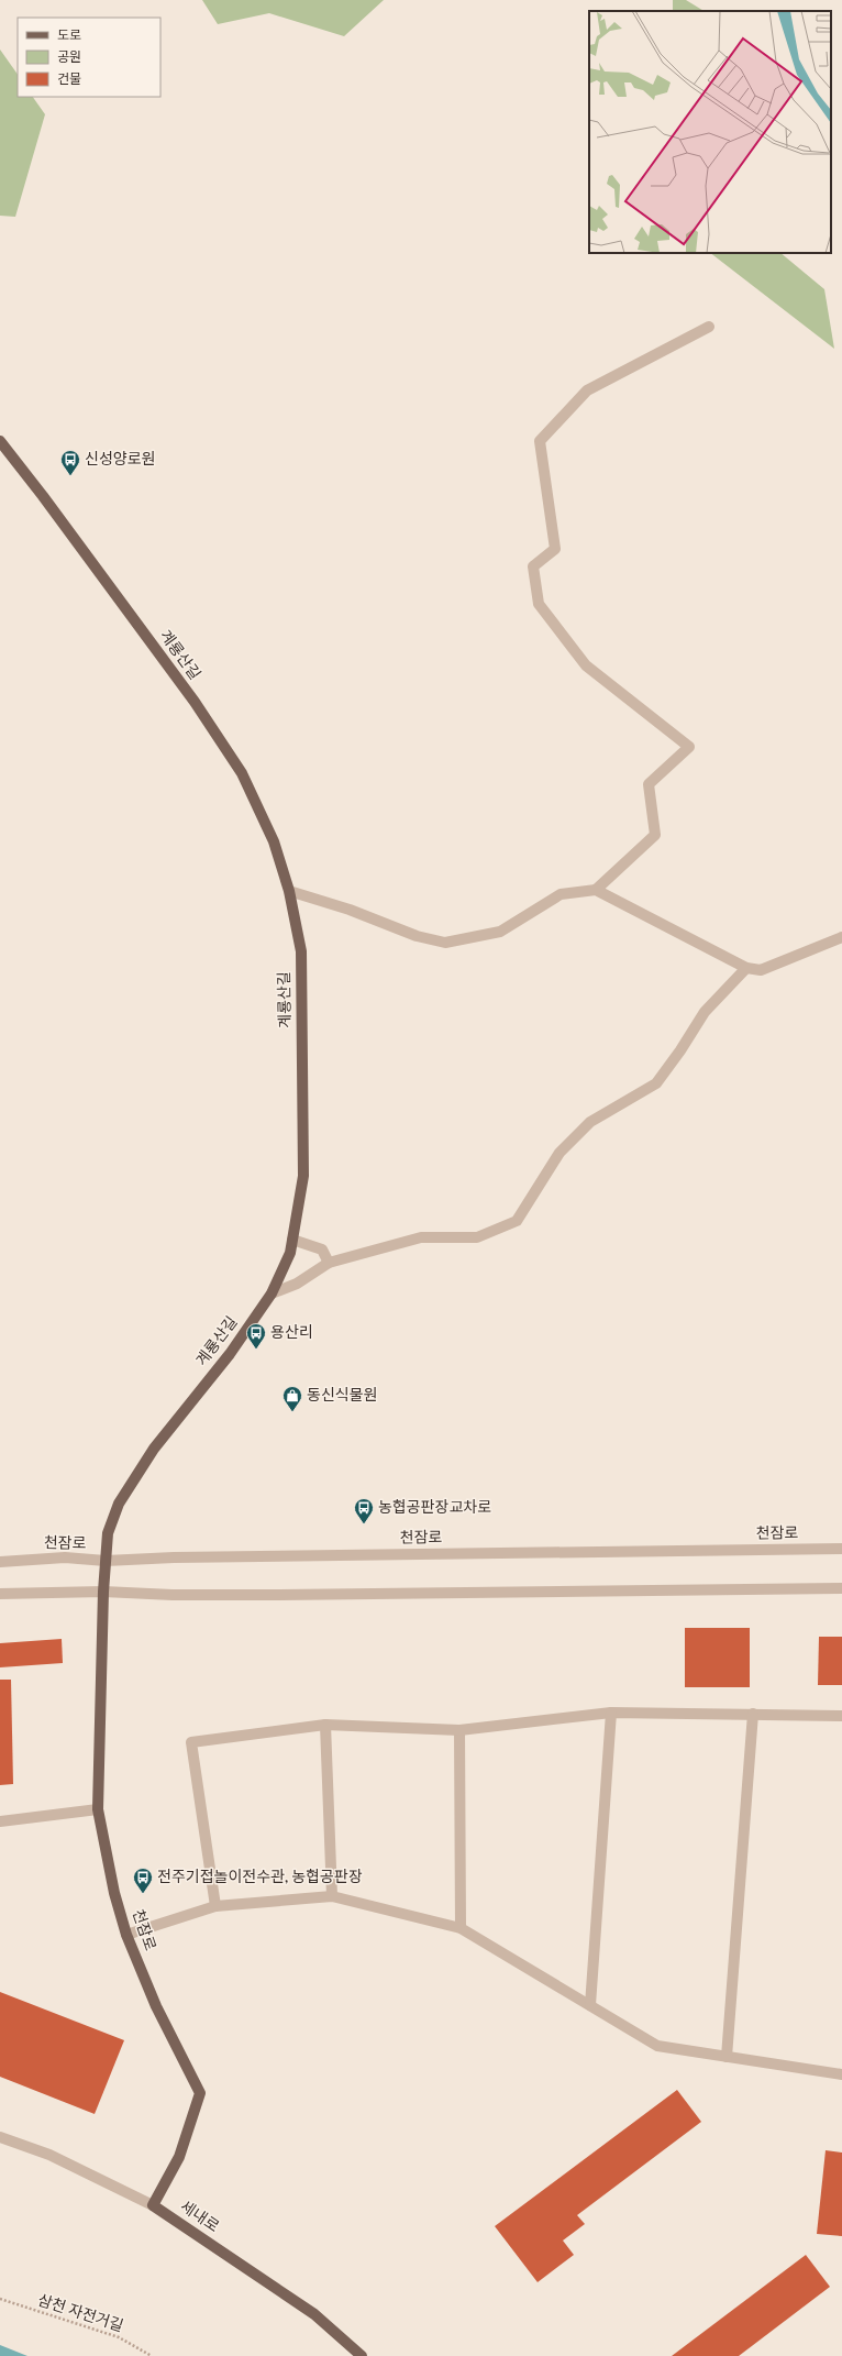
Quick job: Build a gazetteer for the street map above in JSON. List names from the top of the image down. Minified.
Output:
{"streets":{"main road":["계룡산길","천잠로","세내로"],"path":["삼천 자전거길"]},"crossings":[["계룡산길","천잠로"],["천잠로","세내로"]],"places":{"bus stop":["신성양로원","용산리","농협공판장교차로","전주기접놀이전수관, 농협공판장"],"shop":["동신식물원"]},"legend":["도로","공원","건물"]}
